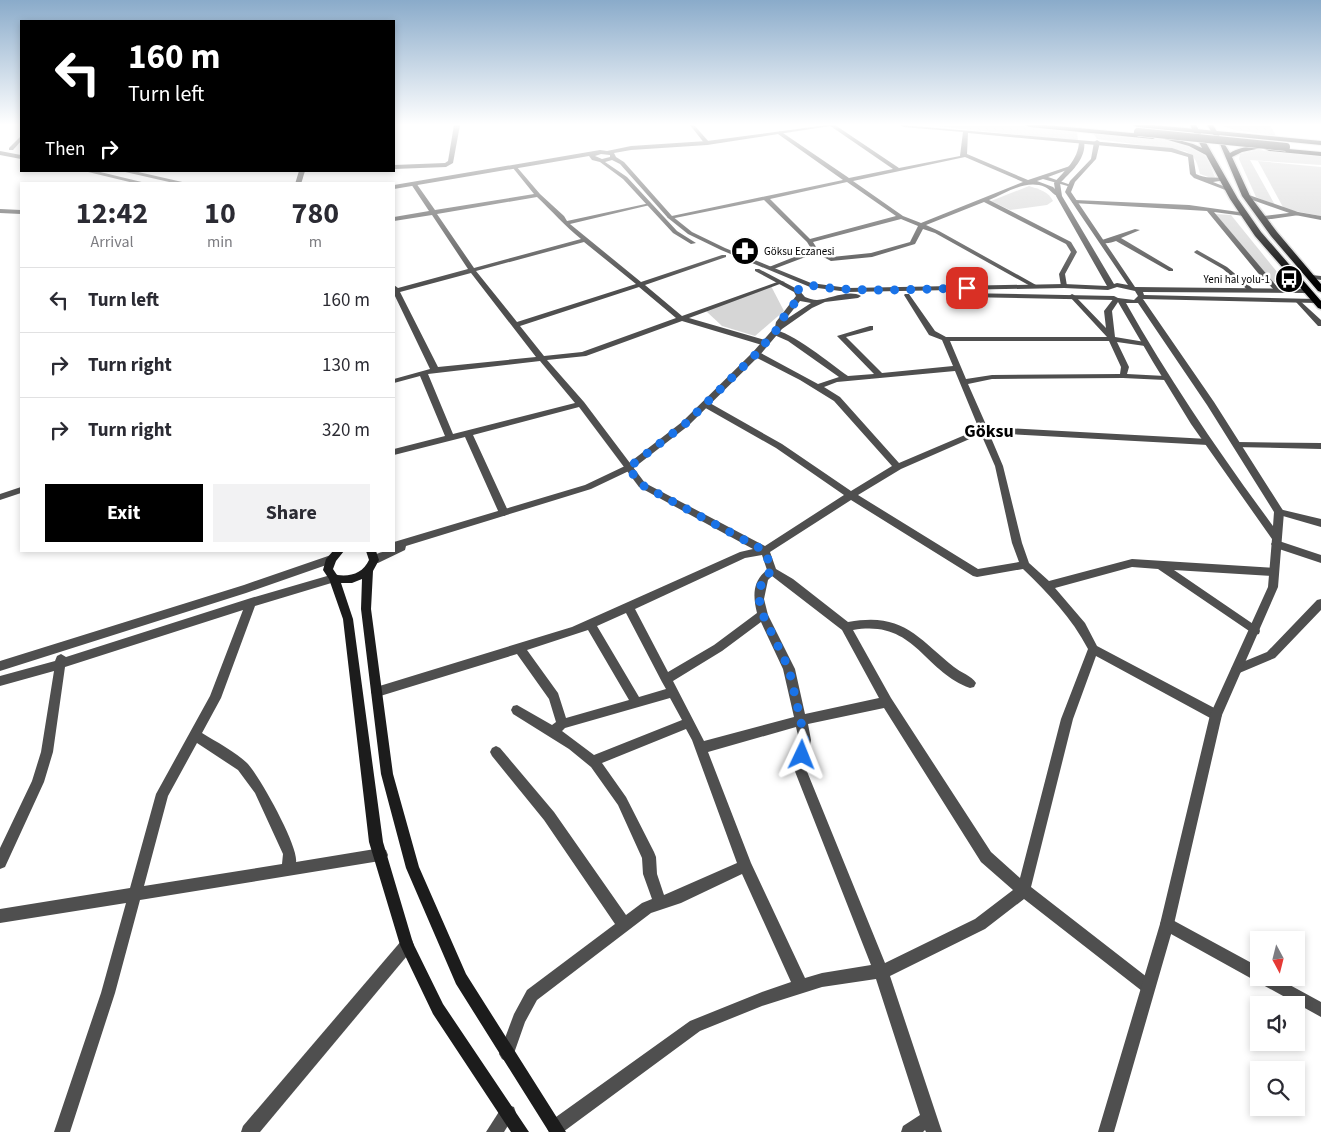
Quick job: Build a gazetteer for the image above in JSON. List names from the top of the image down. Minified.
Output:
{"districts":["Göksu"],"places":{"pharmacy":["Göksu Eczanesi"],"bus stop":["Yeni hal yolu-1"]},"north":"bottom","page":{"turn":["160 m","Turn left"],"then":"Then","eta":["12:42","Arrival","10","min","780","m"],"list":[{"name":"Turn left","value":"160 m"},{"name":"Turn right","value":"130 m"},{"name":"Turn right","value":"320 m"}],"buttons":["Exit","Share"]}}
